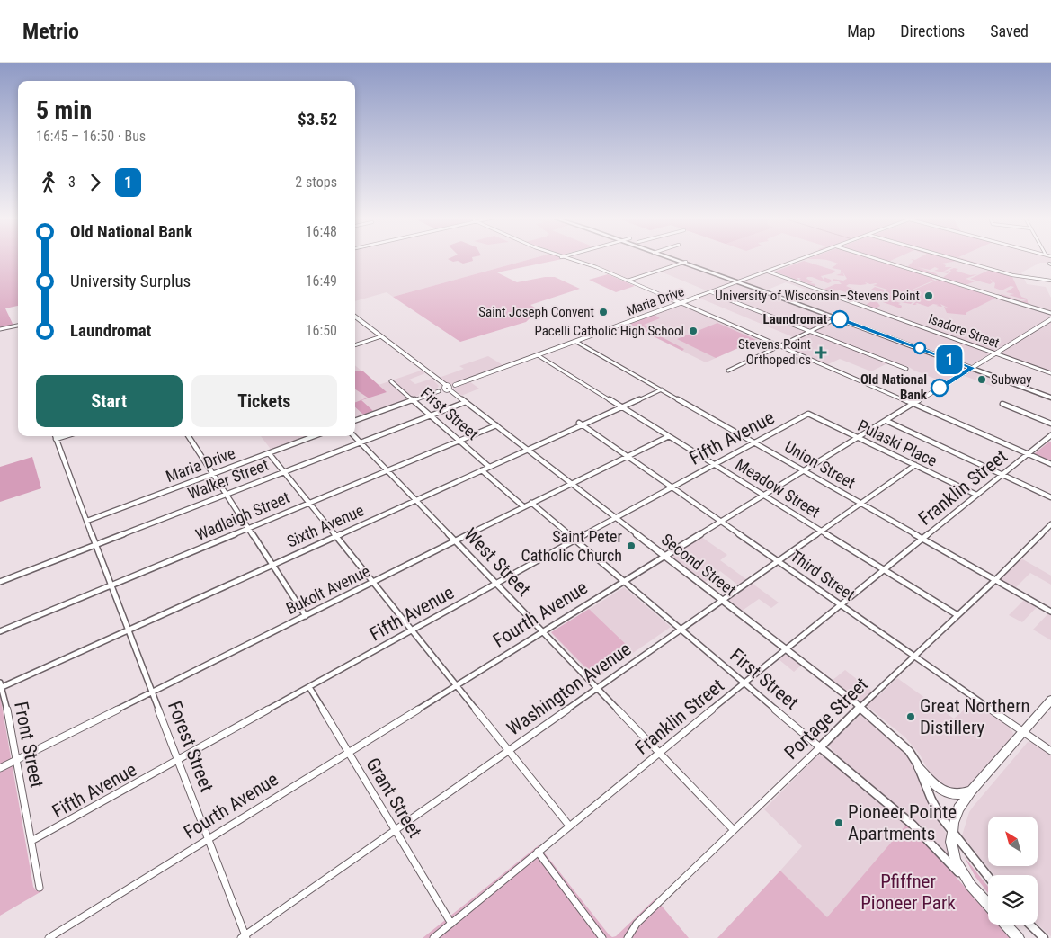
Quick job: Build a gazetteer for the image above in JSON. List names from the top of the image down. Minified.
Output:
{"streets":{"street":["Maria Drive","Isadore Street","First Street","Fifth Avenue","Pulaski Place","Union Street","Walker Street","Franklin Street","Meadow Street","Wadleigh Street","Sixth Avenue","West Street","Second Street","Third Street","Bukolt Avenue","Fourth Avenue","Washington Avenue","Portage Street","Front Street","Forest Street","Grant Street"]},"crossings":[["Maria Drive","Isadore Street"],["Maria Drive","Union Street"],["Maria Drive","Meadow Street"],["Maria Drive","Second Street"],["Isadore Street","Fourth Avenue"],["First Street","Fifth Avenue"],["First Street","Walker Street"],["First Street","Franklin Street"],["First Street","Wadleigh Street"],["First Street","Sixth Avenue"],["First Street","Bukolt Avenue"],["First Street","Fourth Avenue"],["First Street","Washington Avenue"],["First Street","Portage Street"],["Fifth Avenue","Pulaski Place"],["Fifth Avenue","Union Street"],["Fifth Avenue","Meadow Street"],["Fifth Avenue","West Street"],["Fifth Avenue","Second Street"],["Fifth Avenue","Third Street"],["Fifth Avenue","Front Street"],["Fifth Avenue","Forest Street"],["Fifth Avenue","Grant Street"],["Pulaski Place","Franklin Street"],["Pulaski Place","Fourth Avenue"],["Pulaski Place","Washington Avenue"],["Union Street","Franklin Street"],["Union Street","Sixth Avenue"],["Union Street","Fourth Avenue"],["Union Street","Washington Avenue"],["Union Street","Portage Street"],["Walker Street","West Street"],["Walker Street","Second Street"],["Franklin Street","Meadow Street"],["Franklin Street","West Street"],["Franklin Street","Second Street"],["Franklin Street","Third Street"],["Franklin Street","Grant Street"],["Meadow Street","Sixth Avenue"],["Meadow Street","Bukolt Avenue"],["Meadow Street","Fourth Avenue"],["Meadow Street","Washington Avenue"],["Meadow Street","Portage Street"],["Wadleigh Street","West Street"],["Wadleigh Street","Second Street"],["Sixth Avenue","West Street"],["Sixth Avenue","Second Street"],["Sixth Avenue","Third Street"],["Sixth Avenue","Front Street"],["Sixth Avenue","Forest Street"],["West Street","Bukolt Avenue"],["West Street","Fourth Avenue"],["West Street","Washington Avenue"],["West Street","Portage Street"],["Second Street","Bukolt Avenue"],["Second Street","Fourth Avenue"],["Second Street","Washington Avenue"],["Second Street","Portage Street"],["Third Street","Bukolt Avenue"],["Third Street","Fourth Avenue"],["Third Street","Washington Avenue"],["Third Street","Portage Street"],["Bukolt Avenue","Front Street"],["Bukolt Avenue","Forest Street"],["Fourth Avenue","Forest Street"],["Fourth Avenue","Grant Street"],["Washington Avenue","Forest Street"],["Washington Avenue","Grant Street"]],"parks":["Pfiffner Pioneer Park"],"places":{"other":["University of Wisconsin–Stevens Point","Saint Joseph Convent","Laundromat","Pacelli Catholic High School","Subway","Old National Bank","Saint Peter Catholic Church","Great Northern Distillery","Pioneer Pointe Apartments"],"health":["Stevens Point Orthopedics"]},"lines":["bus line 1"],"north":"top left","page":{"header":"Metrio","nav":["Map","Directions","Saved"],"on_map":"1","heading":["5 min","16:45 – 16:50 · Bus","$3.52"],"legs":["3","1","2 stops"],"list":[{"name":"Old National Bank","value":"16:48"},{"name":"University Surplus","value":"16:49"},{"name":"Laundromat","value":"16:50"}],"buttons":["Start","Tickets"]}}
